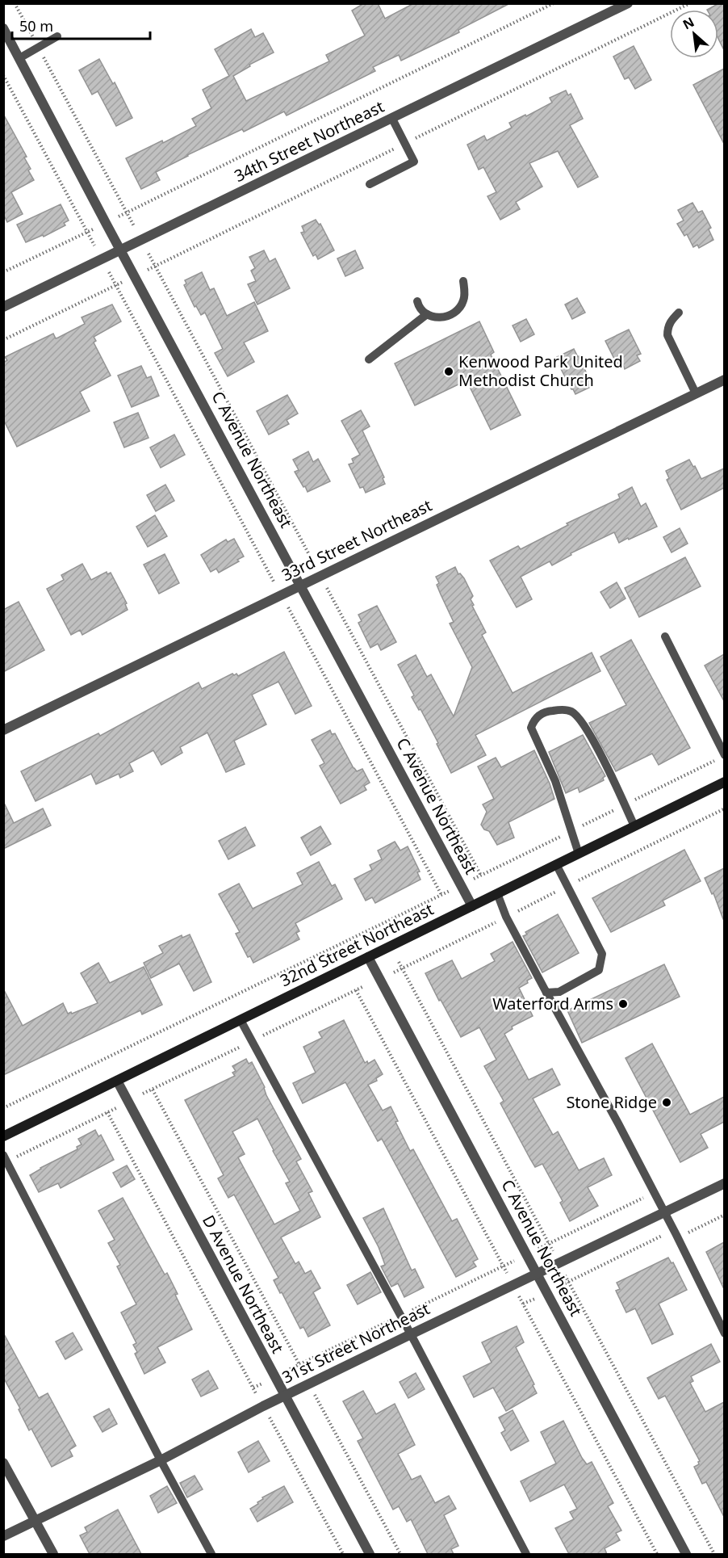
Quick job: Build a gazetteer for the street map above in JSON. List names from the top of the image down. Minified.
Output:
{"streets":{"main road":["32nd Street Northeast"],"street":["34th Street Northeast","C Avenue Northeast","33rd Street Northeast","D Avenue Northeast","31st Street Northeast"]},"crossings":[["34th Street Northeast","C Avenue Northeast"],["C Avenue Northeast","33rd Street Northeast"],["C Avenue Northeast","32nd Street Northeast"],["C Avenue Northeast","31st Street Northeast"],["32nd Street Northeast","D Avenue Northeast"],["D Avenue Northeast","31st Street Northeast"]],"places":["Kenwood Park United Methodist Church","Waterford Arms","Stone Ridge"],"scale_bar":"50 m","north":"top left"}
